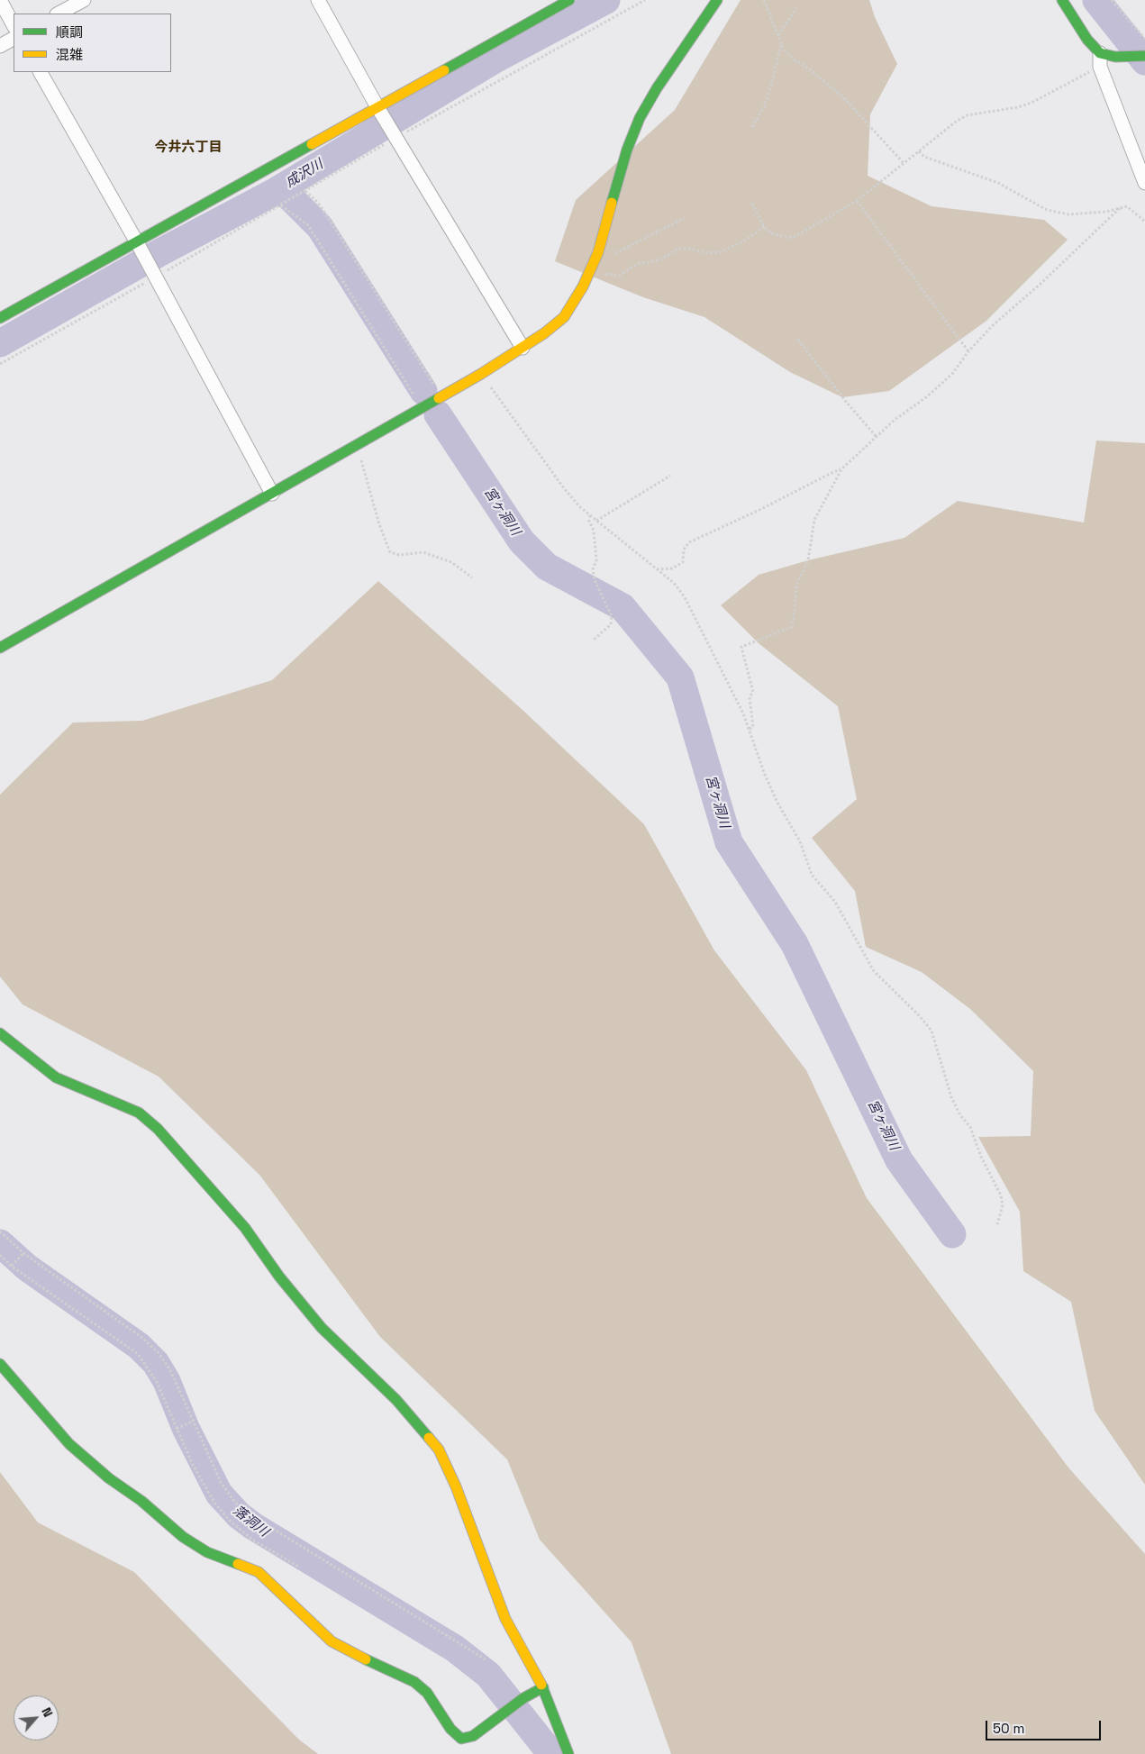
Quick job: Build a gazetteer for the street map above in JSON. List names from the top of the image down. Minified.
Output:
{"districts":["今井六丁目"],"water":["成沢川","宮ヶ洞川","落洞川"],"legend":["順調","混雑"],"scale_bar":"50 m","north":"top right"}
